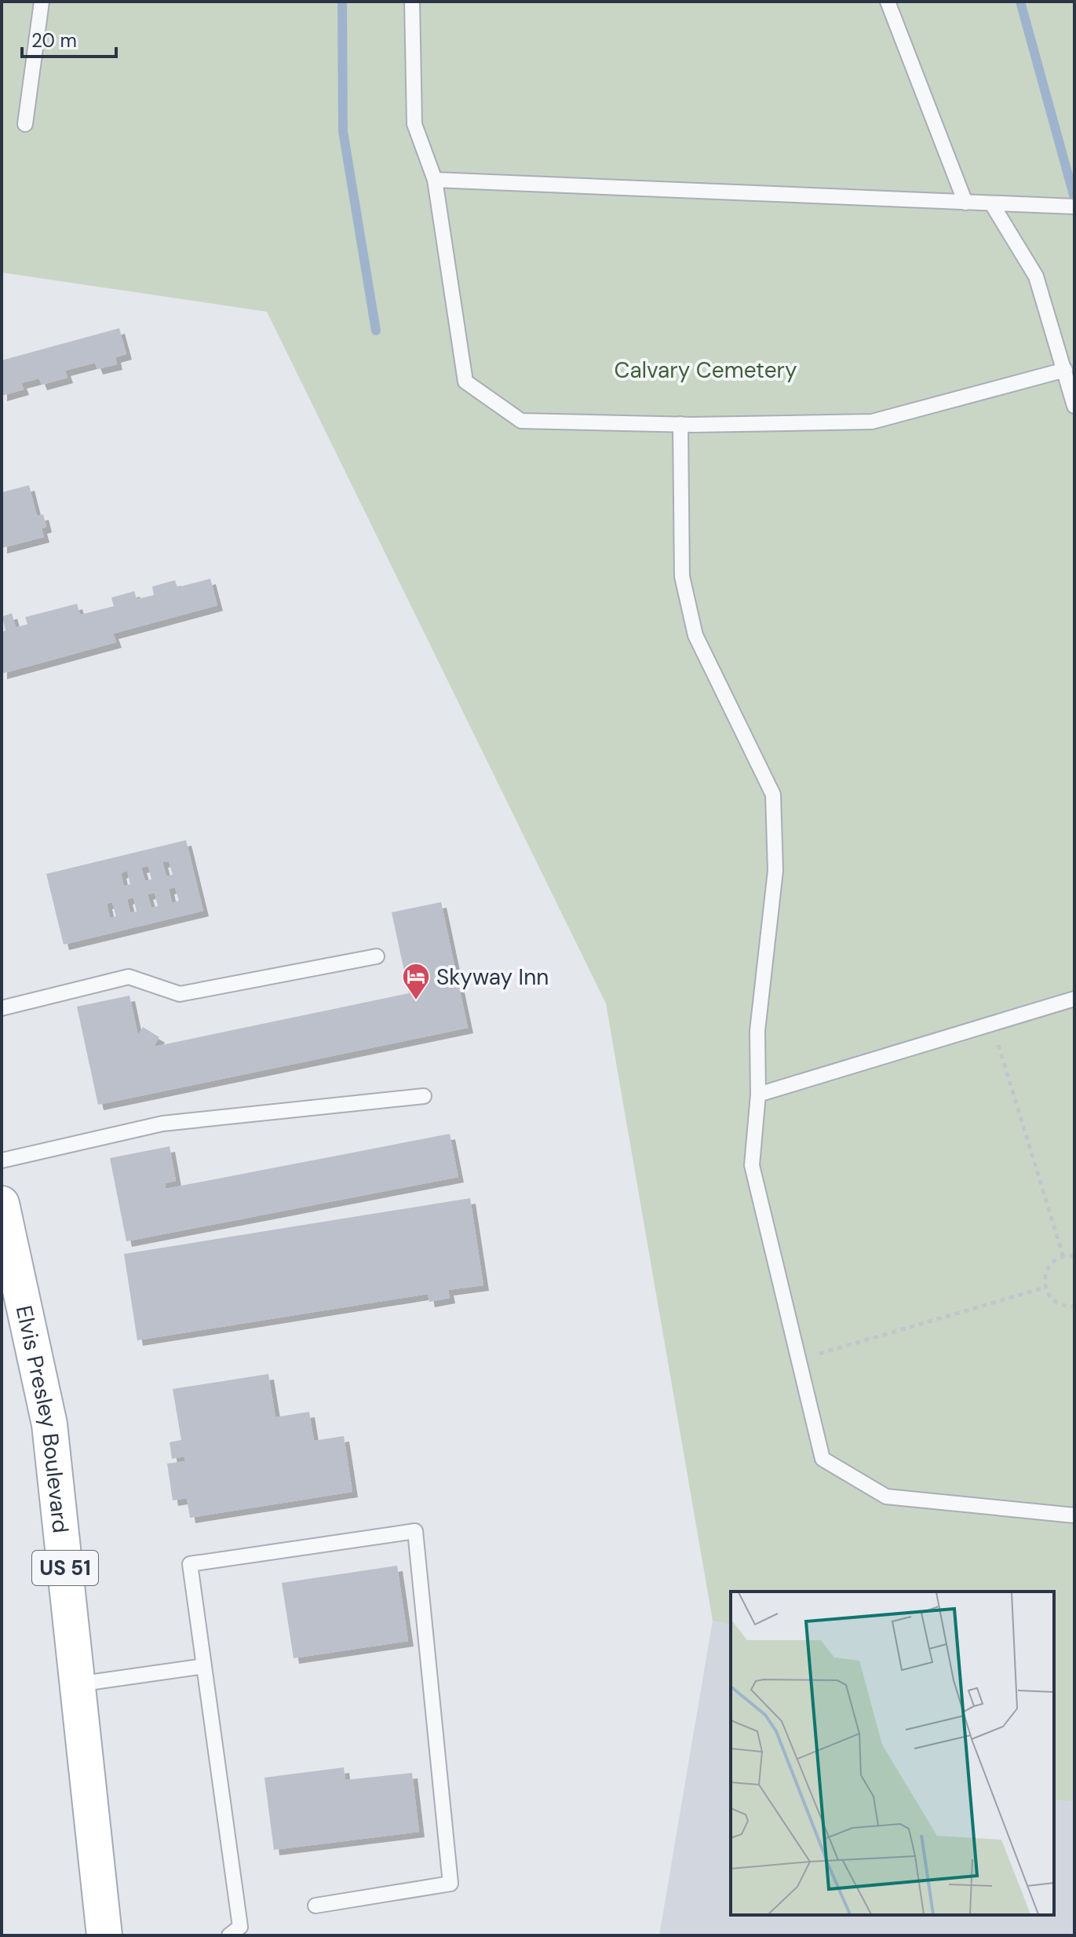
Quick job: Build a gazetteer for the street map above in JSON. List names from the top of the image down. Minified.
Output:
{"streets":{"main road":["Elvis Presley Boulevard","US 51"]},"parks":["Calvary Cemetery"],"places":{"hotel":["Skyway Inn"]},"scale_bar":"20 m"}
